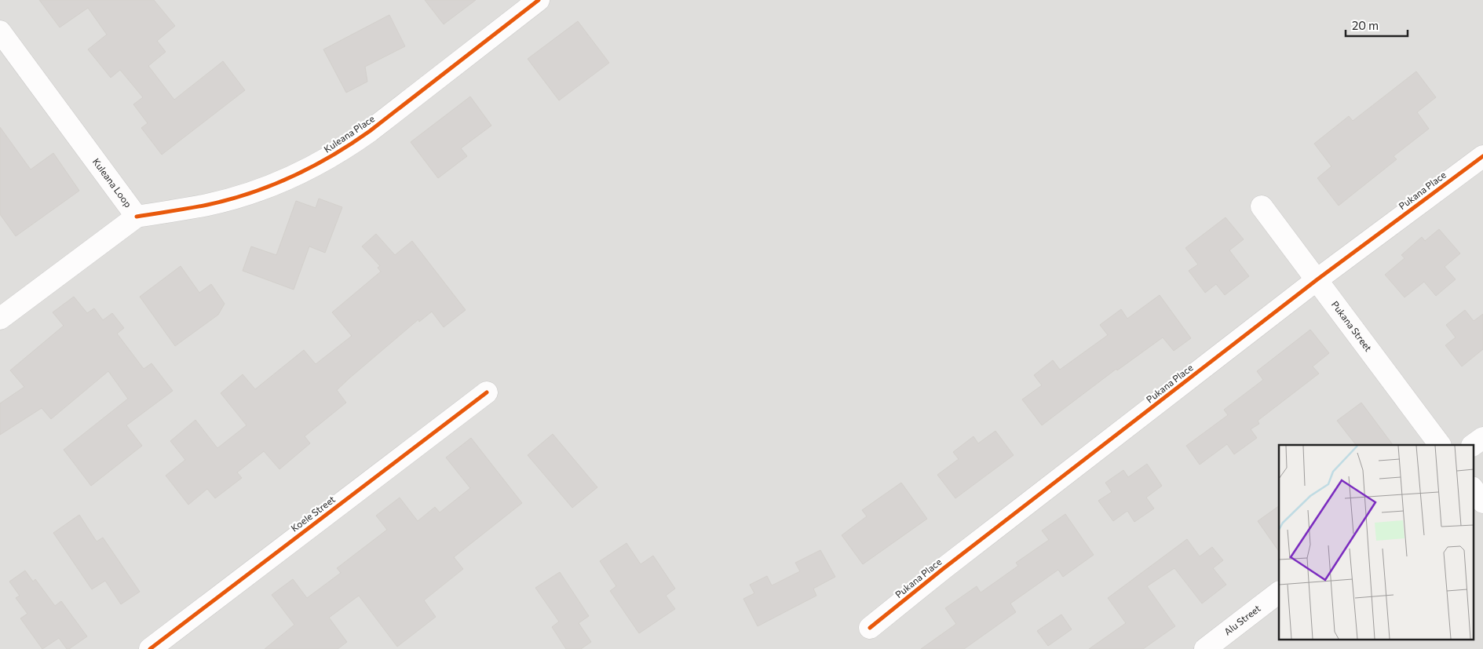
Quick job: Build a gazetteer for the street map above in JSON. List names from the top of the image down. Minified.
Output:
{"streets":{"street":["Kuleana Place","Kuleana Loop","Pukana Place","Pukana Street","Koele Street","Alu Street"]},"crossings":[["Kuleana Place","Kuleana Loop"],["Pukana Place","Pukana Street"]],"scale_bar":"20 m"}
